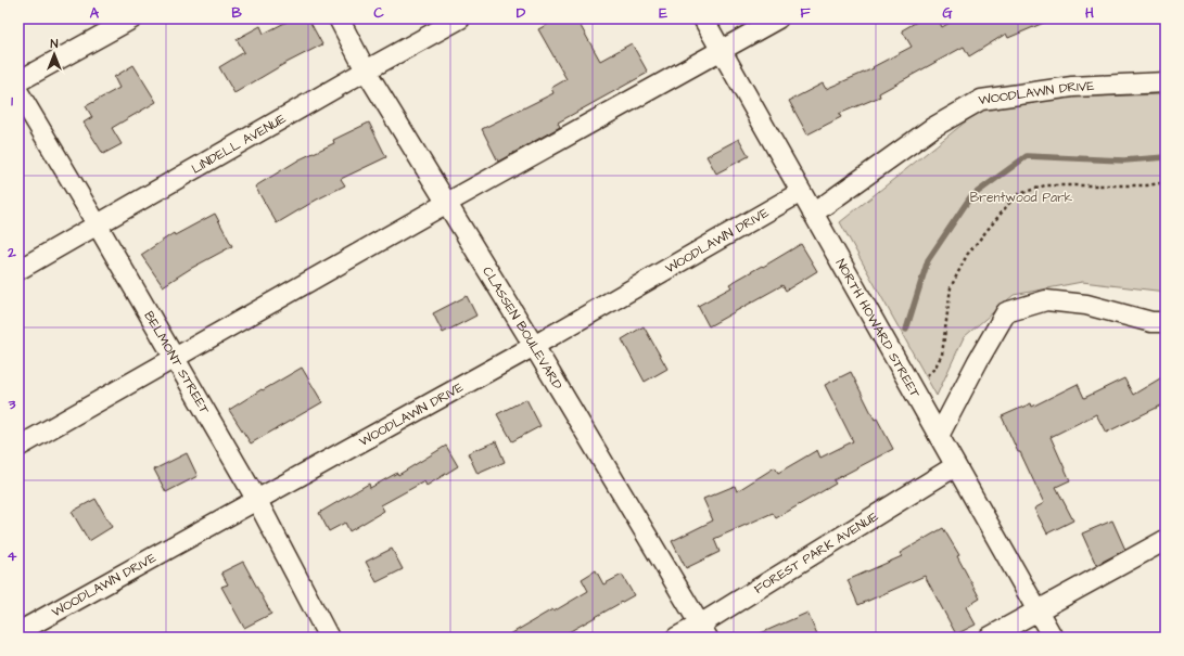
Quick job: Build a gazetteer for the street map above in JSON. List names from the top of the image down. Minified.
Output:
{"streets":{"street":["WOODLAWN DRIVE","LINDELL AVENUE","CLASSEN BOULEVARD","NORTH HOWARD STREET","BELMONT STREET","FOREST PARK AVENUE"]},"crossings":[["WOODLAWN DRIVE","CLASSEN BOULEVARD"],["WOODLAWN DRIVE","NORTH HOWARD STREET"],["WOODLAWN DRIVE","BELMONT STREET"],["LINDELL AVENUE","CLASSEN BOULEVARD"],["LINDELL AVENUE","BELMONT STREET"],["CLASSEN BOULEVARD","FOREST PARK AVENUE"],["NORTH HOWARD STREET","FOREST PARK AVENUE"]],"parks":["Brentwood Park"],"north":"top","grid":{"columns":["A","B","C","D","E","F","G","H"],"rows":["1","2","3","4"]}}
